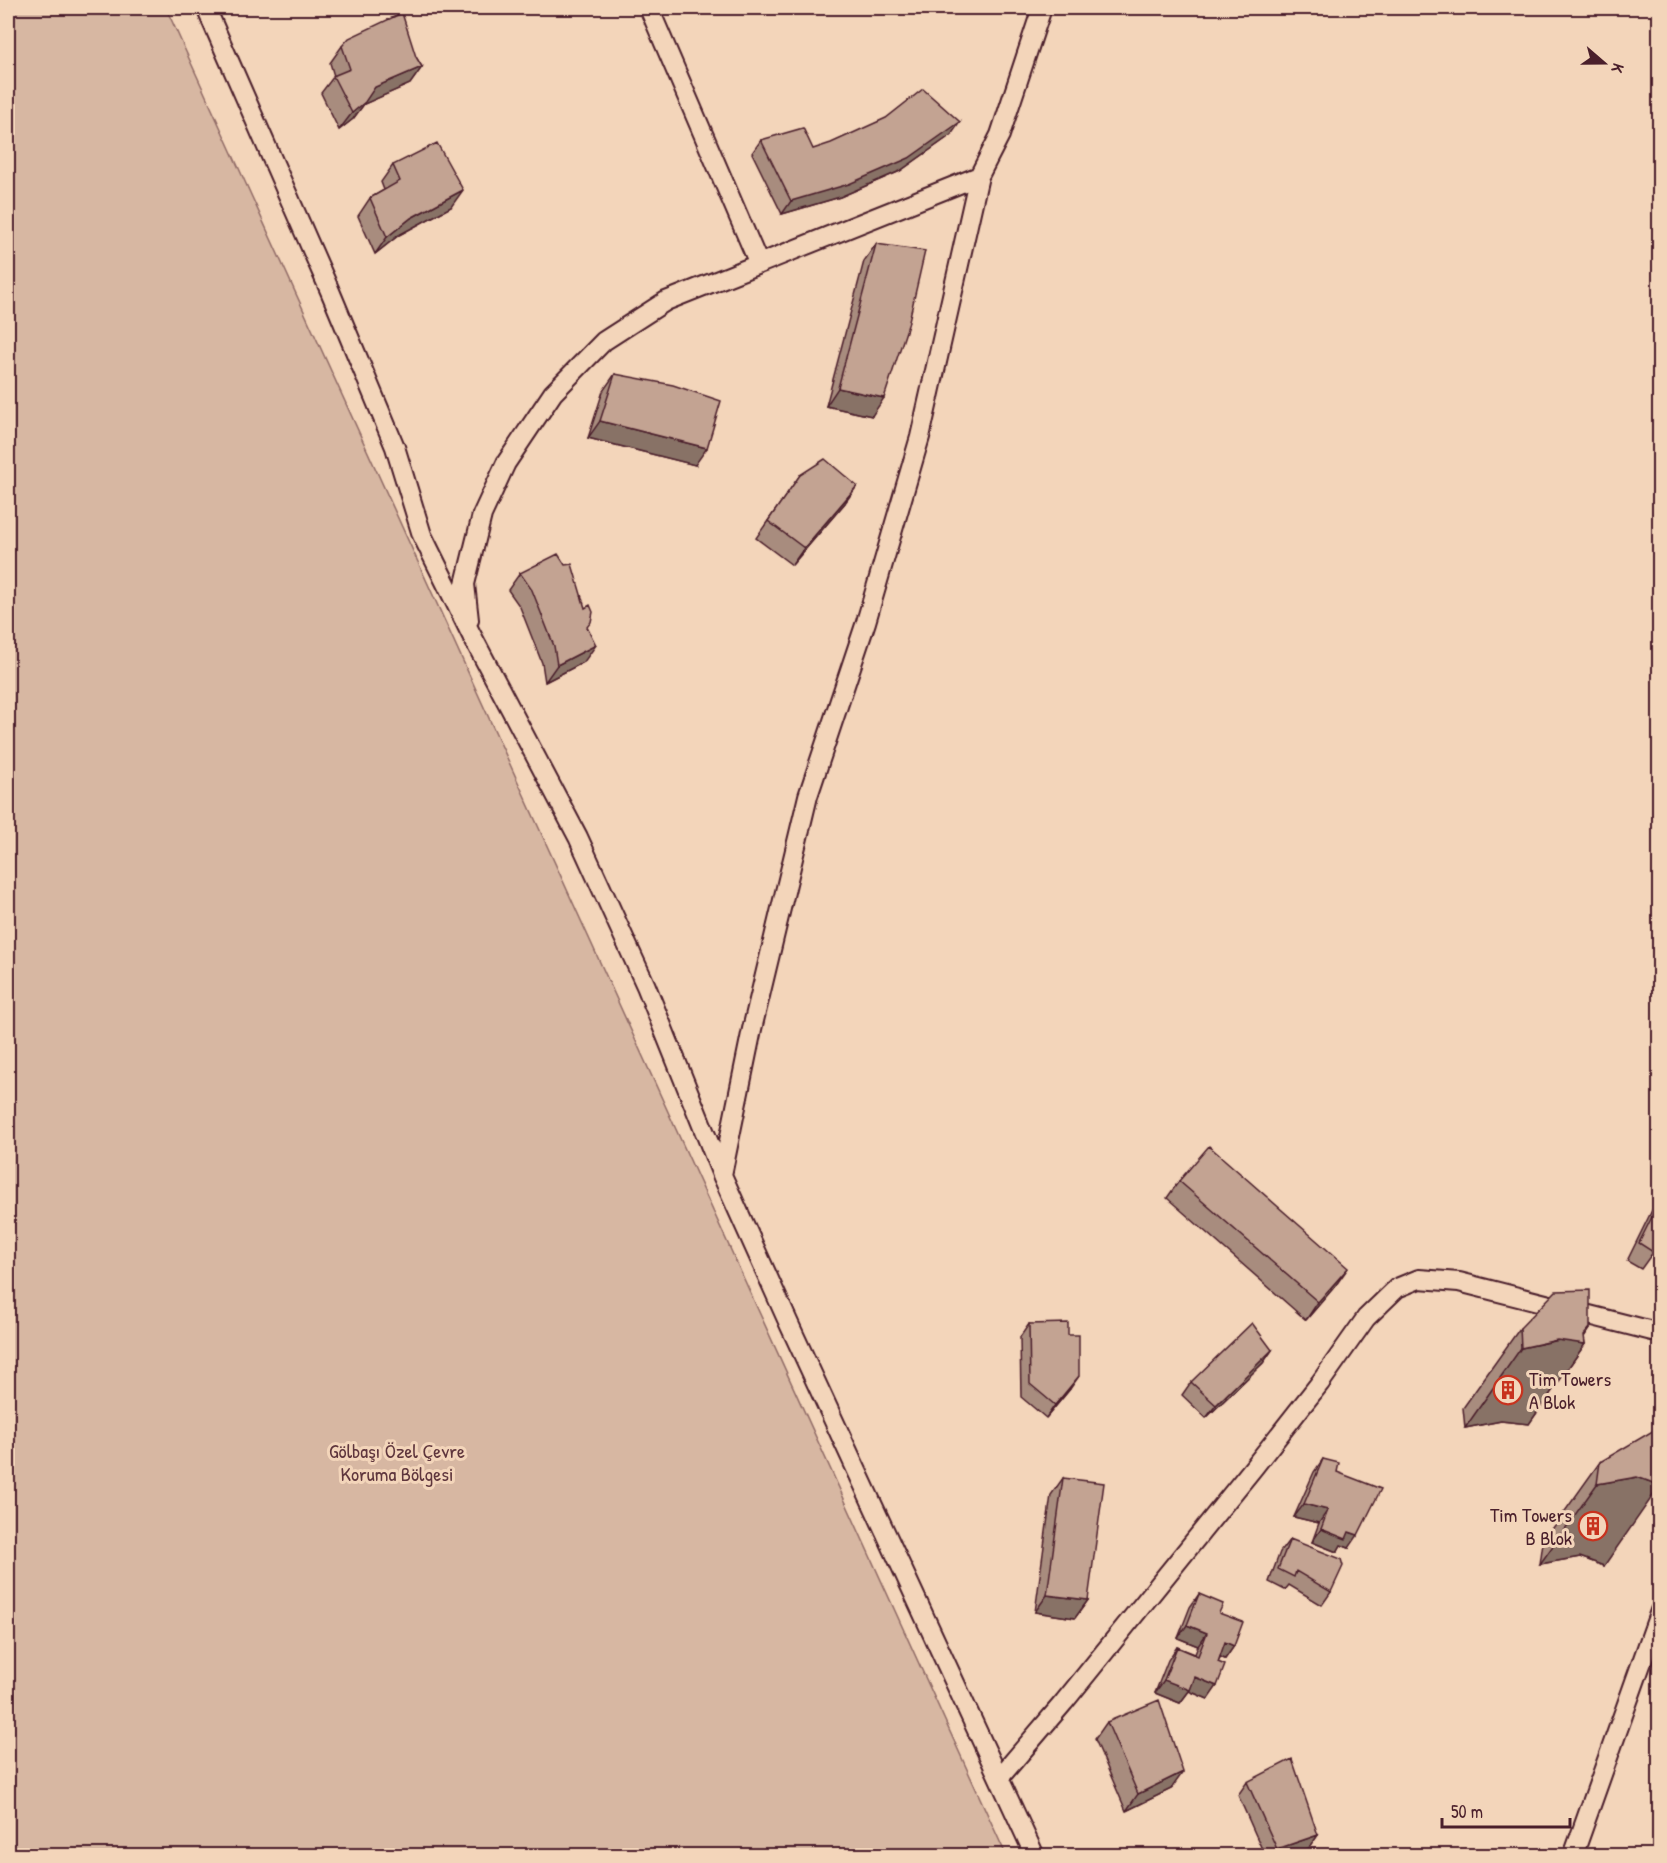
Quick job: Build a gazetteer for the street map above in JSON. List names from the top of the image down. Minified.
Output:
{"parks":["Gölbaşı Özel Çevre Koruma Bölgesi"],"places":{"building":["Tim Towers A Blok","Tim Towers B Blok"]},"scale_bar":"50 m","north":"right"}
